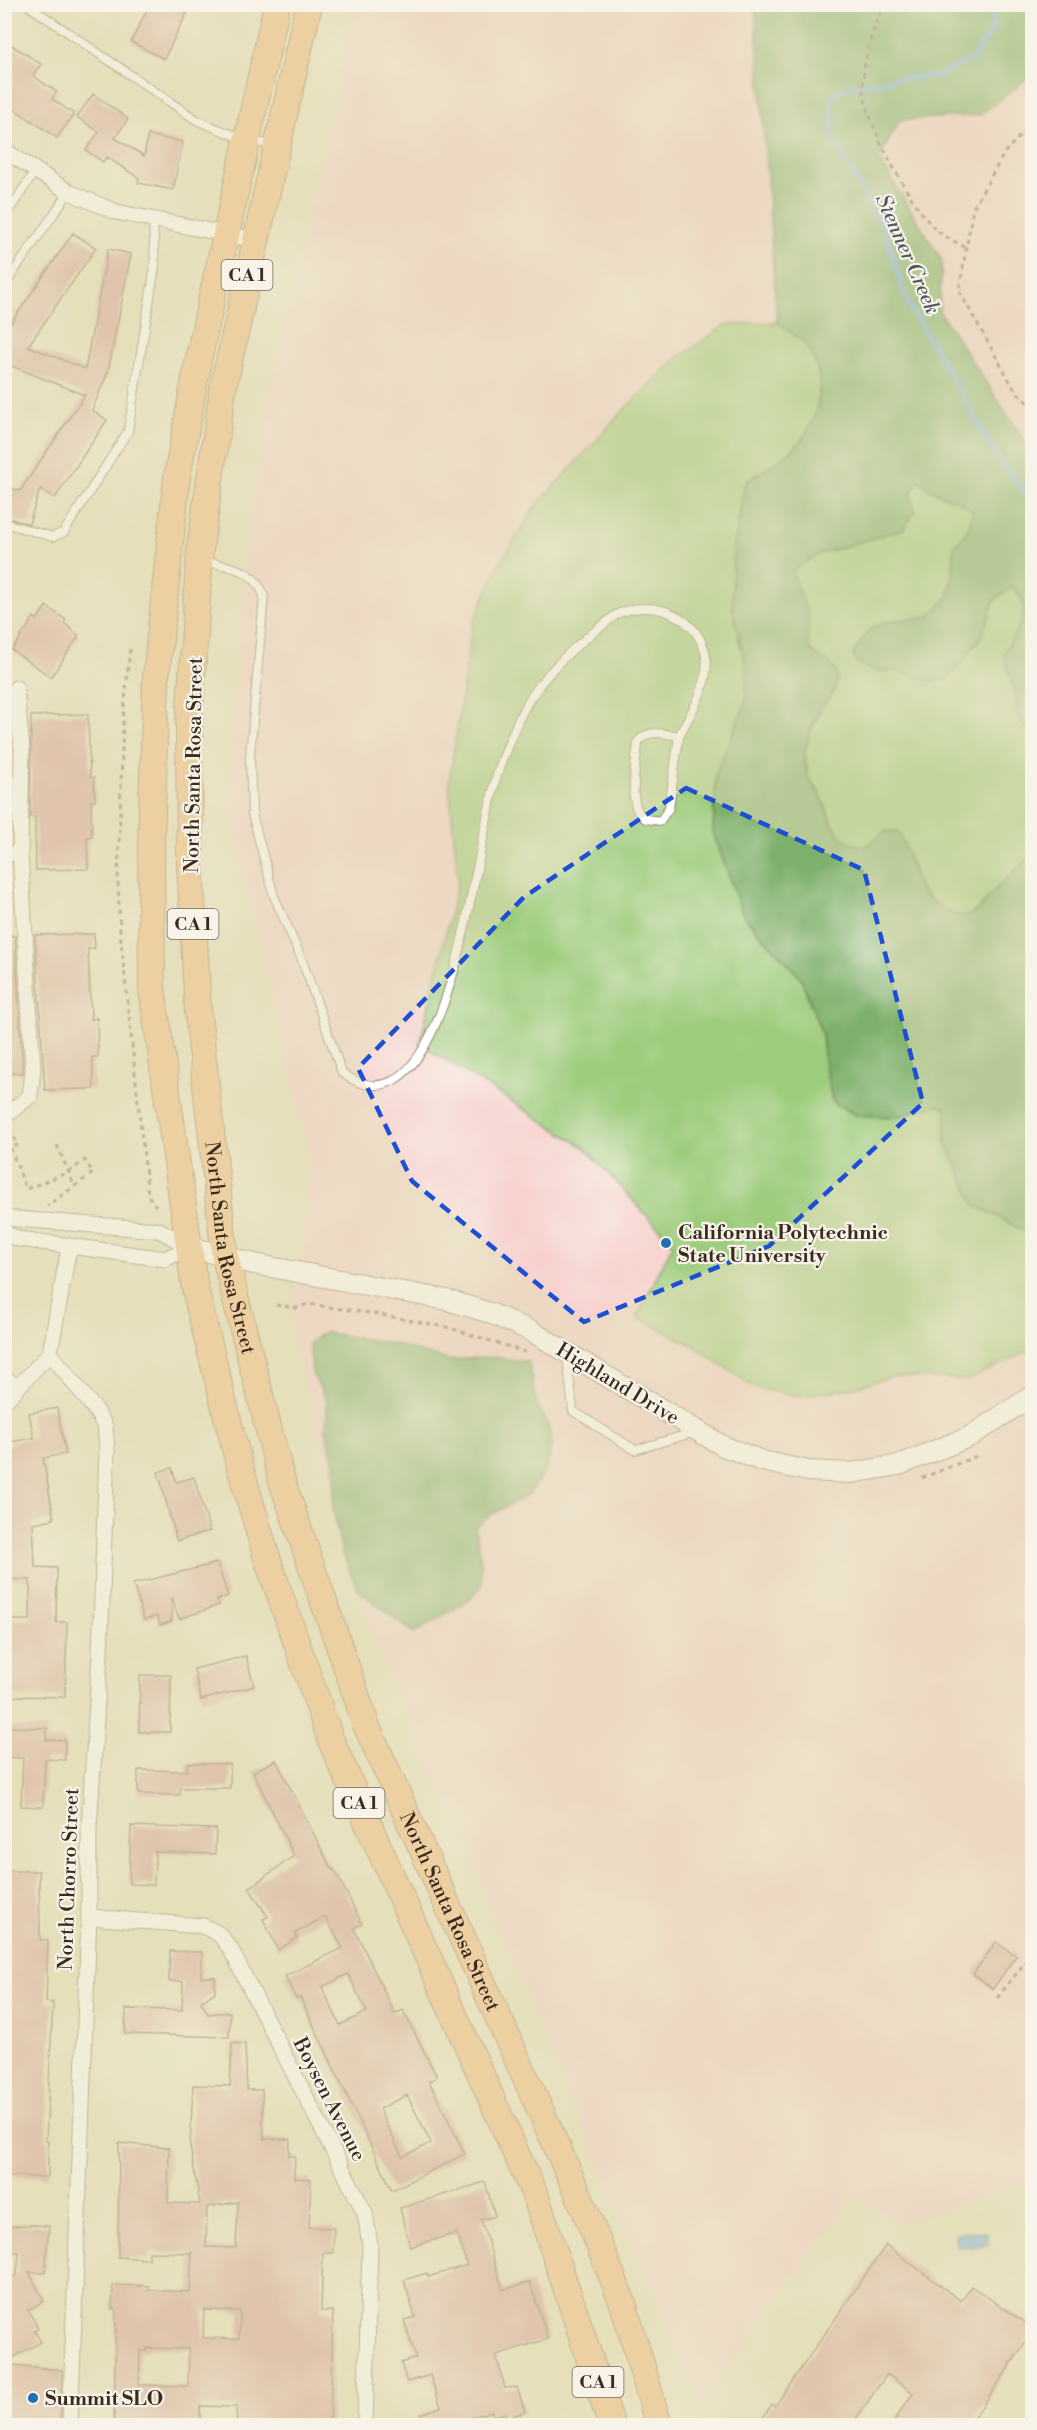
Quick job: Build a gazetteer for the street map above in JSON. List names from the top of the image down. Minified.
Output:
{"streets":{"highway":["CA 1","North Santa Rosa Street"],"street":["Highland Drive","North Chorro Street","Boysen Avenue"]},"crossings":[["North Santa Rosa Street","Highland Drive"],["North Chorro Street","Boysen Avenue"]],"water":["Stenner Creek"],"places":["California Polytechnic State University","Summit SLO"]}
